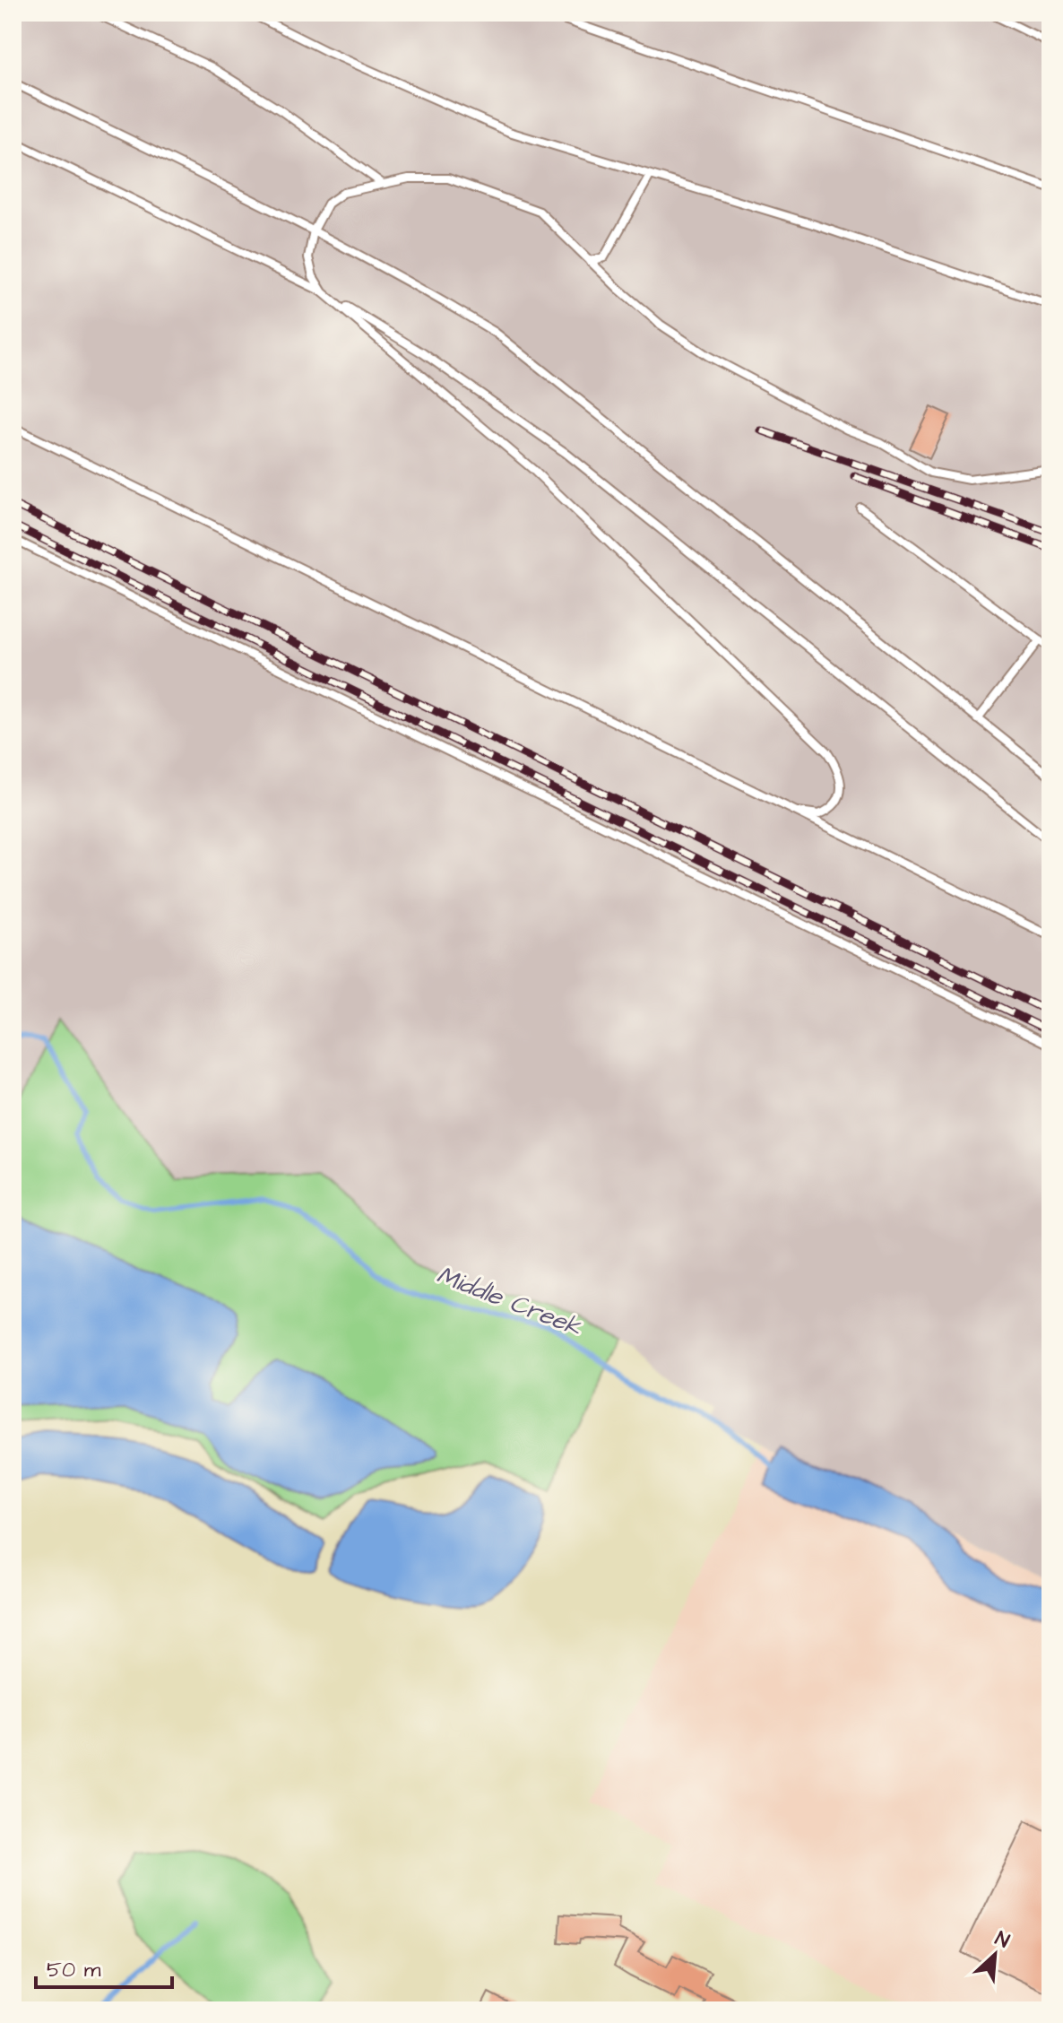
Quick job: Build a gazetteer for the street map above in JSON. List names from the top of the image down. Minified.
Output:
{"water":["Middle Creek"],"scale_bar":"50 m","north":"top right"}
